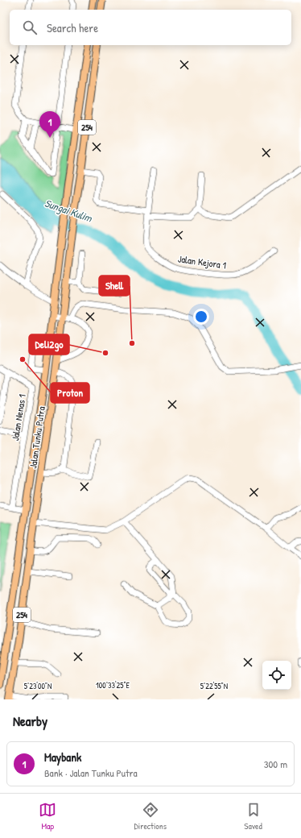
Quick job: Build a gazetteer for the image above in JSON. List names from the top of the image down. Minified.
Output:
{"streets":{"main road":["254","Jalan Tunku Putra"],"street":["Jalan Kejora 1","Jalan Nenas 1"]},"water":["Sungai Kulim"],"places":["Shell","Deli2go","Proton"],"page":{"search":"Search here","pins":"1","heading":"Nearby","list":[{"mark":"1","name":"Maybank","note":"Bank · Jalan Tunku Putra","value":"300 m"}],"nav":["Map","Directions","Saved"]},"coordinates":["100°33'25\"E","5°23'00\"N","5°22'55\"N"]}
